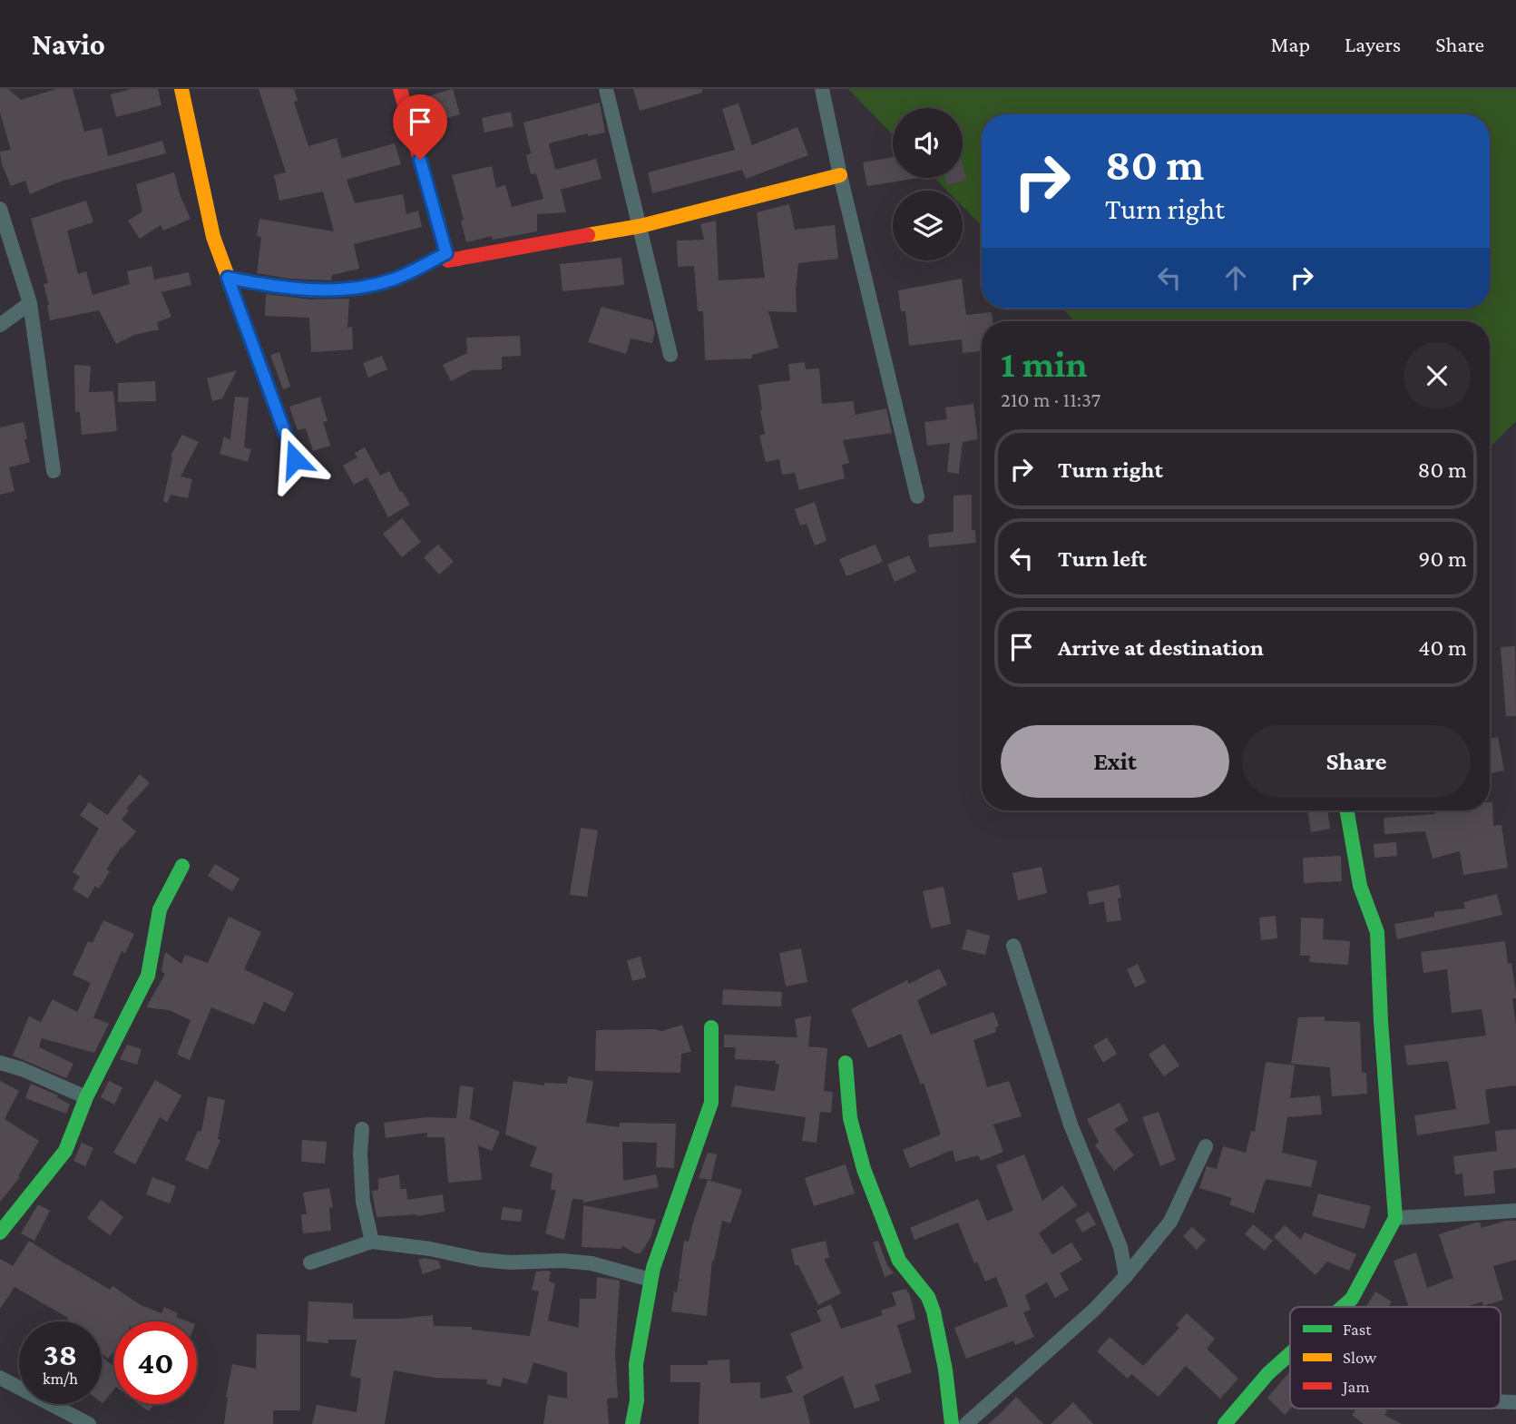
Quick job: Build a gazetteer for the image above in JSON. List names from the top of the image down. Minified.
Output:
{"legend":["Fast","Slow","Jam"],"page":{"header":"Navio","nav":["Map","Layers","Share"],"turn":["80 m","Turn right"],"heading":["1 min","210 m · 11:37"],"list":[{"name":"Turn right","value":"80 m"},{"name":"Turn left","value":"90 m"},{"name":"Arrive at destination","value":"40 m"}],"buttons":["Exit","Share"],"speed":"38 km/h","limit":"40"}}
